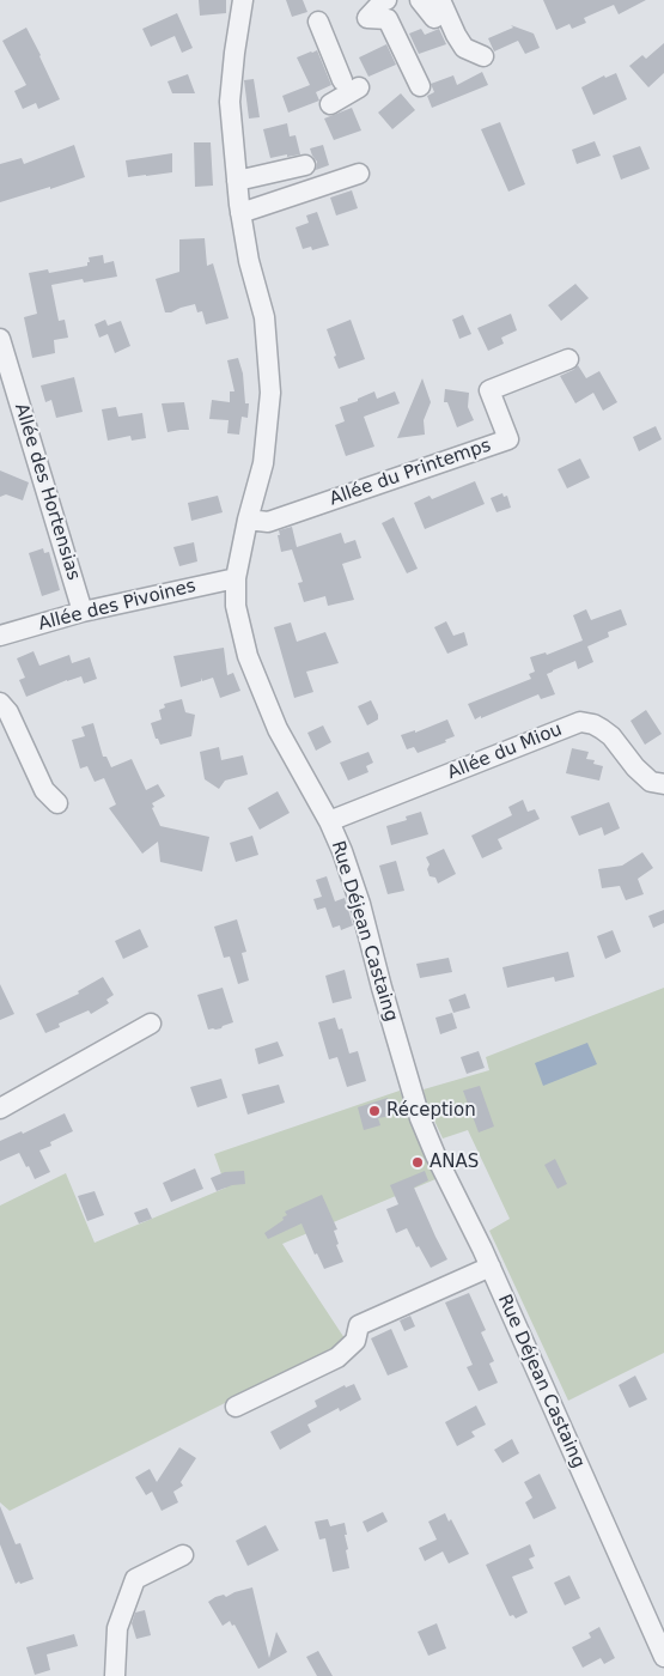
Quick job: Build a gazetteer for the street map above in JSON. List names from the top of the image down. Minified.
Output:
{"streets":{"street":["Allée du Printemps","Allée des Hortensias","Allée des Pivoines","Allée du Miou","Rue Déjean Castaing"]},"crossings":[["Allée du Printemps","Rue Déjean Castaing"],["Allée des Hortensias","Allée des Pivoines"],["Allée des Pivoines","Rue Déjean Castaing"],["Allée du Miou","Rue Déjean Castaing"]],"places":["Réception","ANAS"]}
